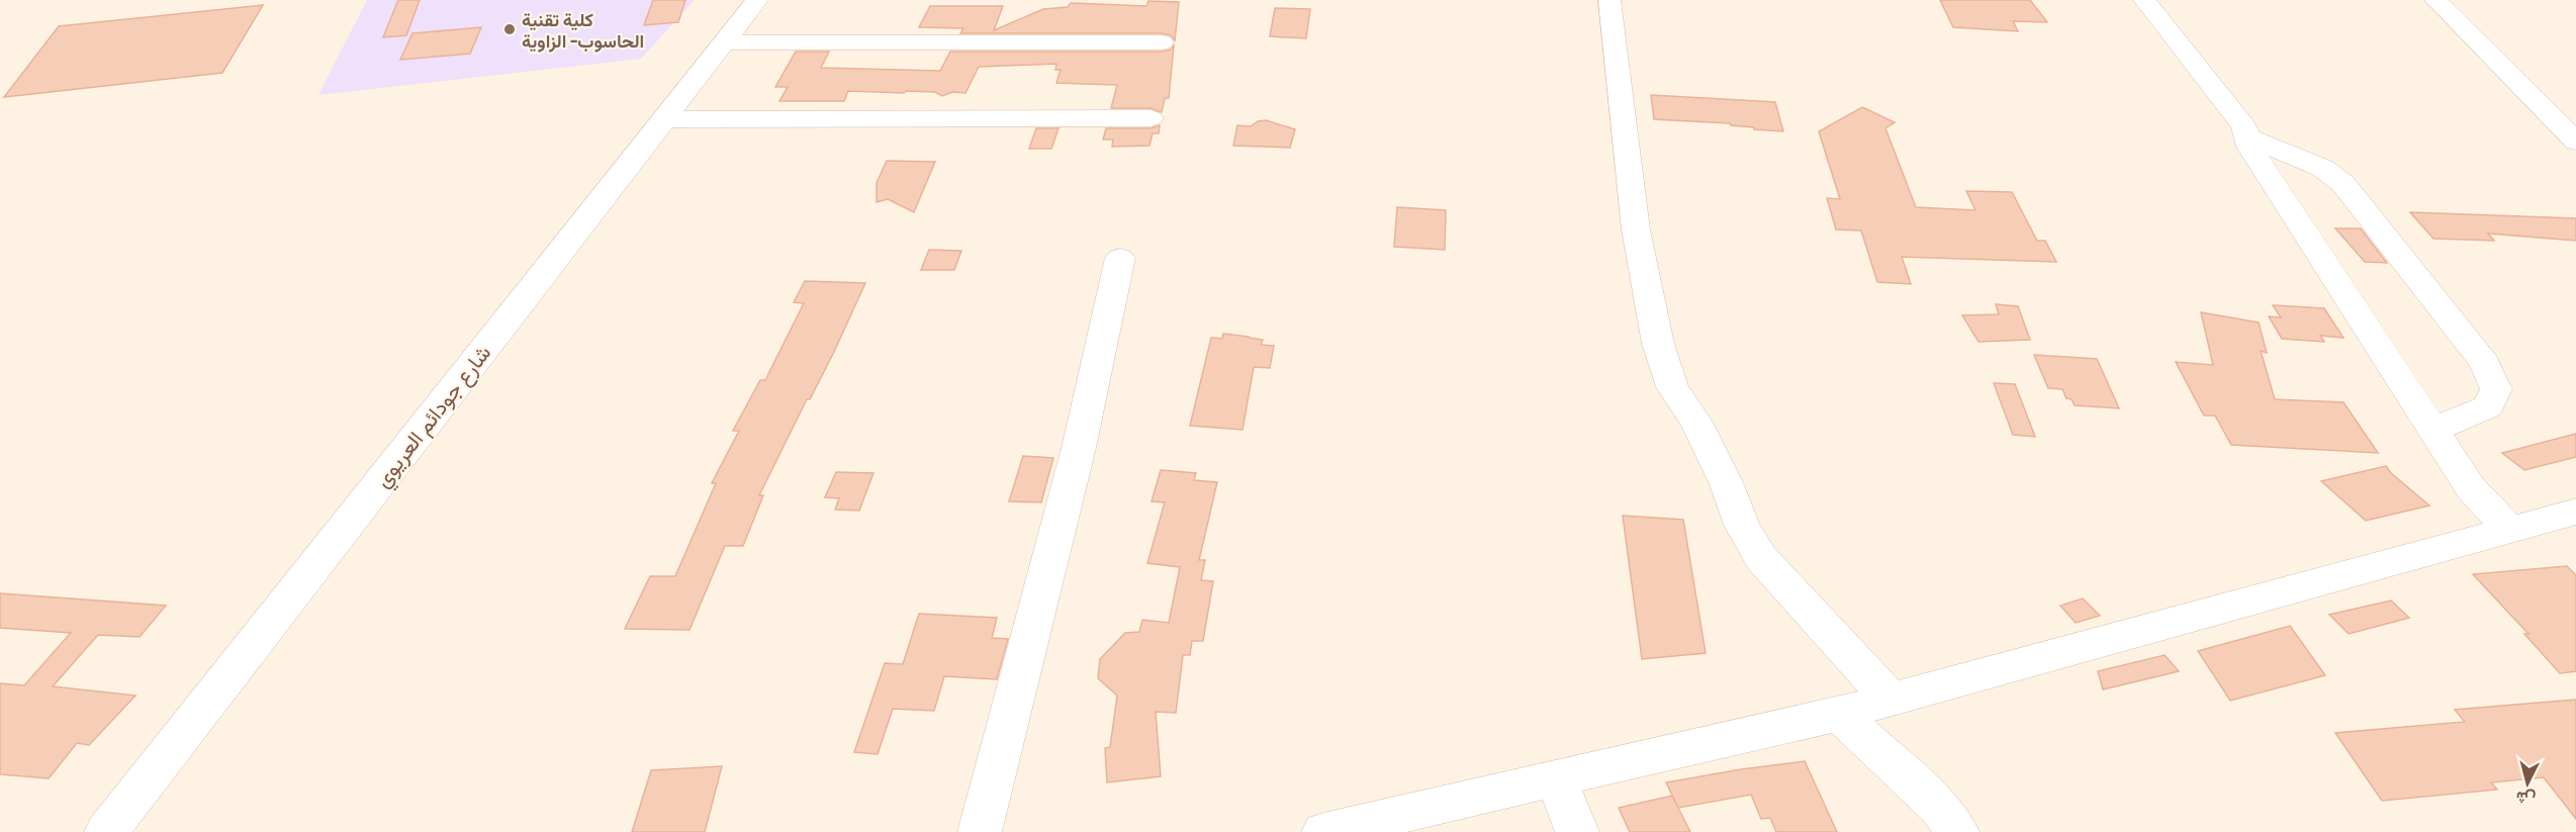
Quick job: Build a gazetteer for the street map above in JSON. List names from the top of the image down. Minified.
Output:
{"streets":{"street":["شارع جودائم العريوي"]},"places":["كلية تقنية الحاسوب- الزاوية"],"north":"bottom"}
